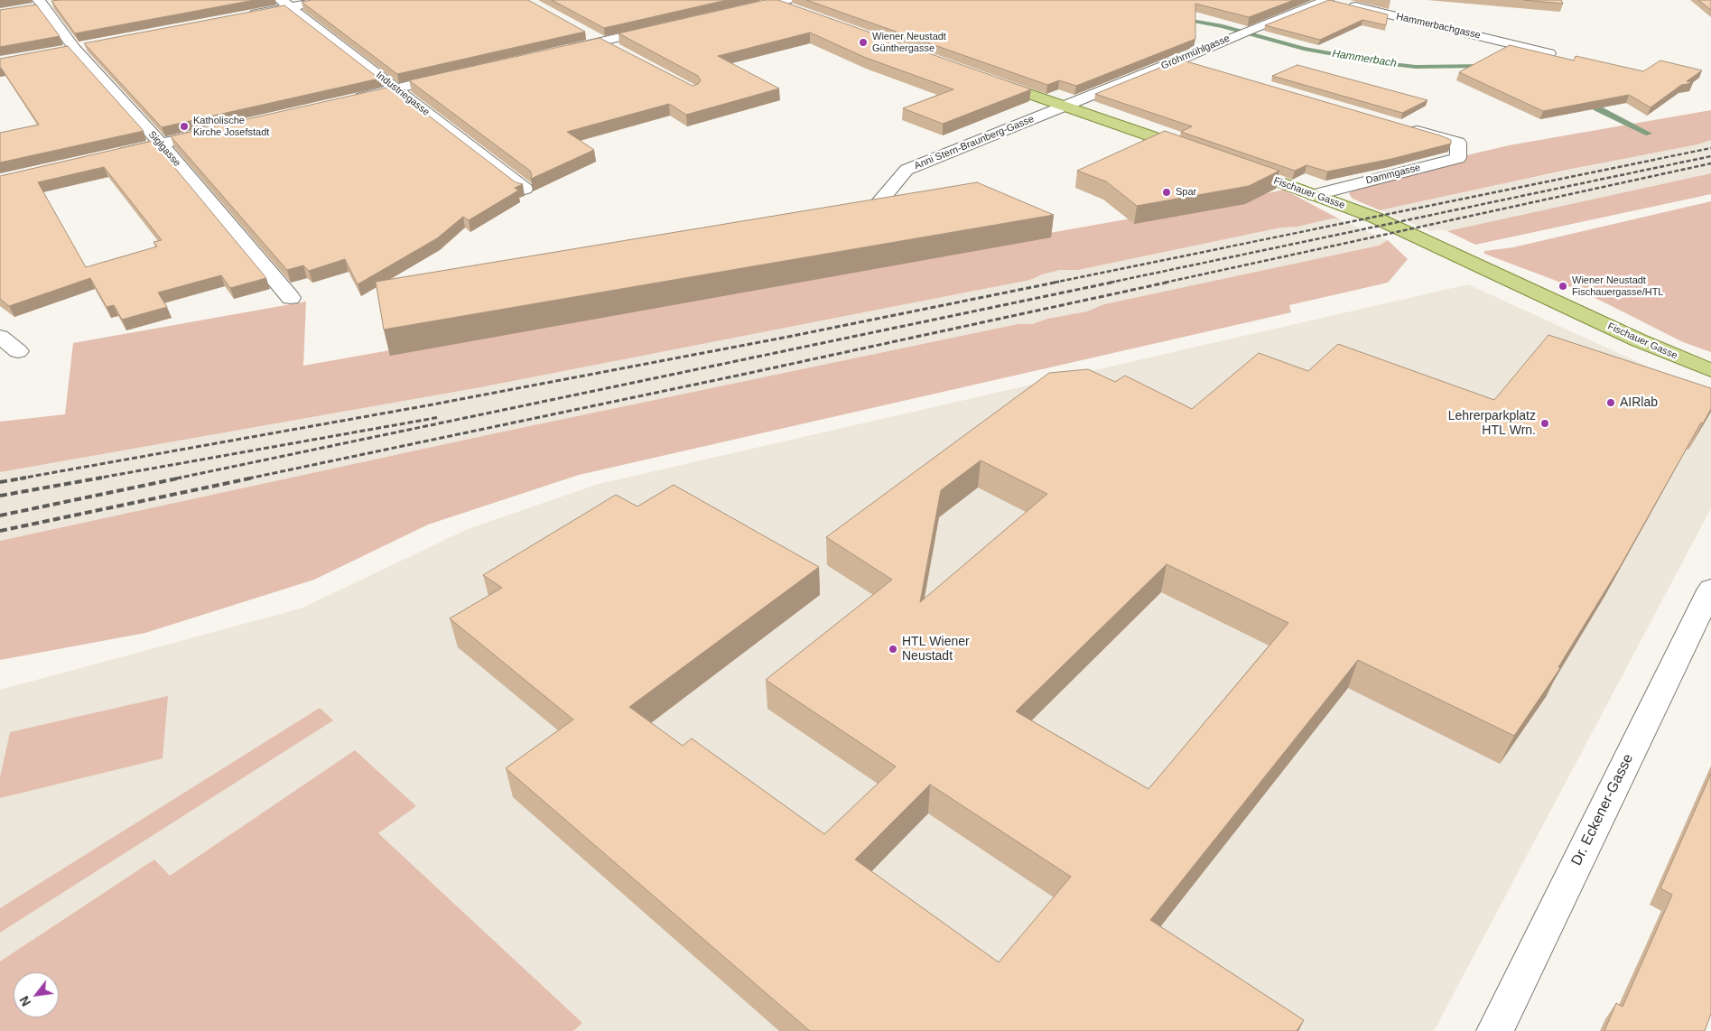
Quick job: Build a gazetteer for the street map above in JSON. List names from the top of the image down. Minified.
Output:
{"streets":{"main road":["Fischauer Gasse"],"street":["Hammerbachgasse","Gröhrmühlgasse","Industriegasse","Anni Stern-Braunberg-Gasse","Siglgasse","Dammgasse","Dr. Eckener-Gasse"]},"crossings":[["Hammerbachgasse","Gröhrmühlgasse"],["Gröhrmühlgasse","Anni Stern-Braunberg-Gasse"],["Dammgasse","Fischauer Gasse"]],"water":["Hammerbach"],"places":["Wiener Neustadt Günthergasse","Katholische Kirche Josefstadt","Spar","Wiener Neustadt Fischauergasse/HTL","AIRlab","Lehrerparkplatz HTL Wrn.","HTL Wiener Neustadt"],"north":"bottom left"}
